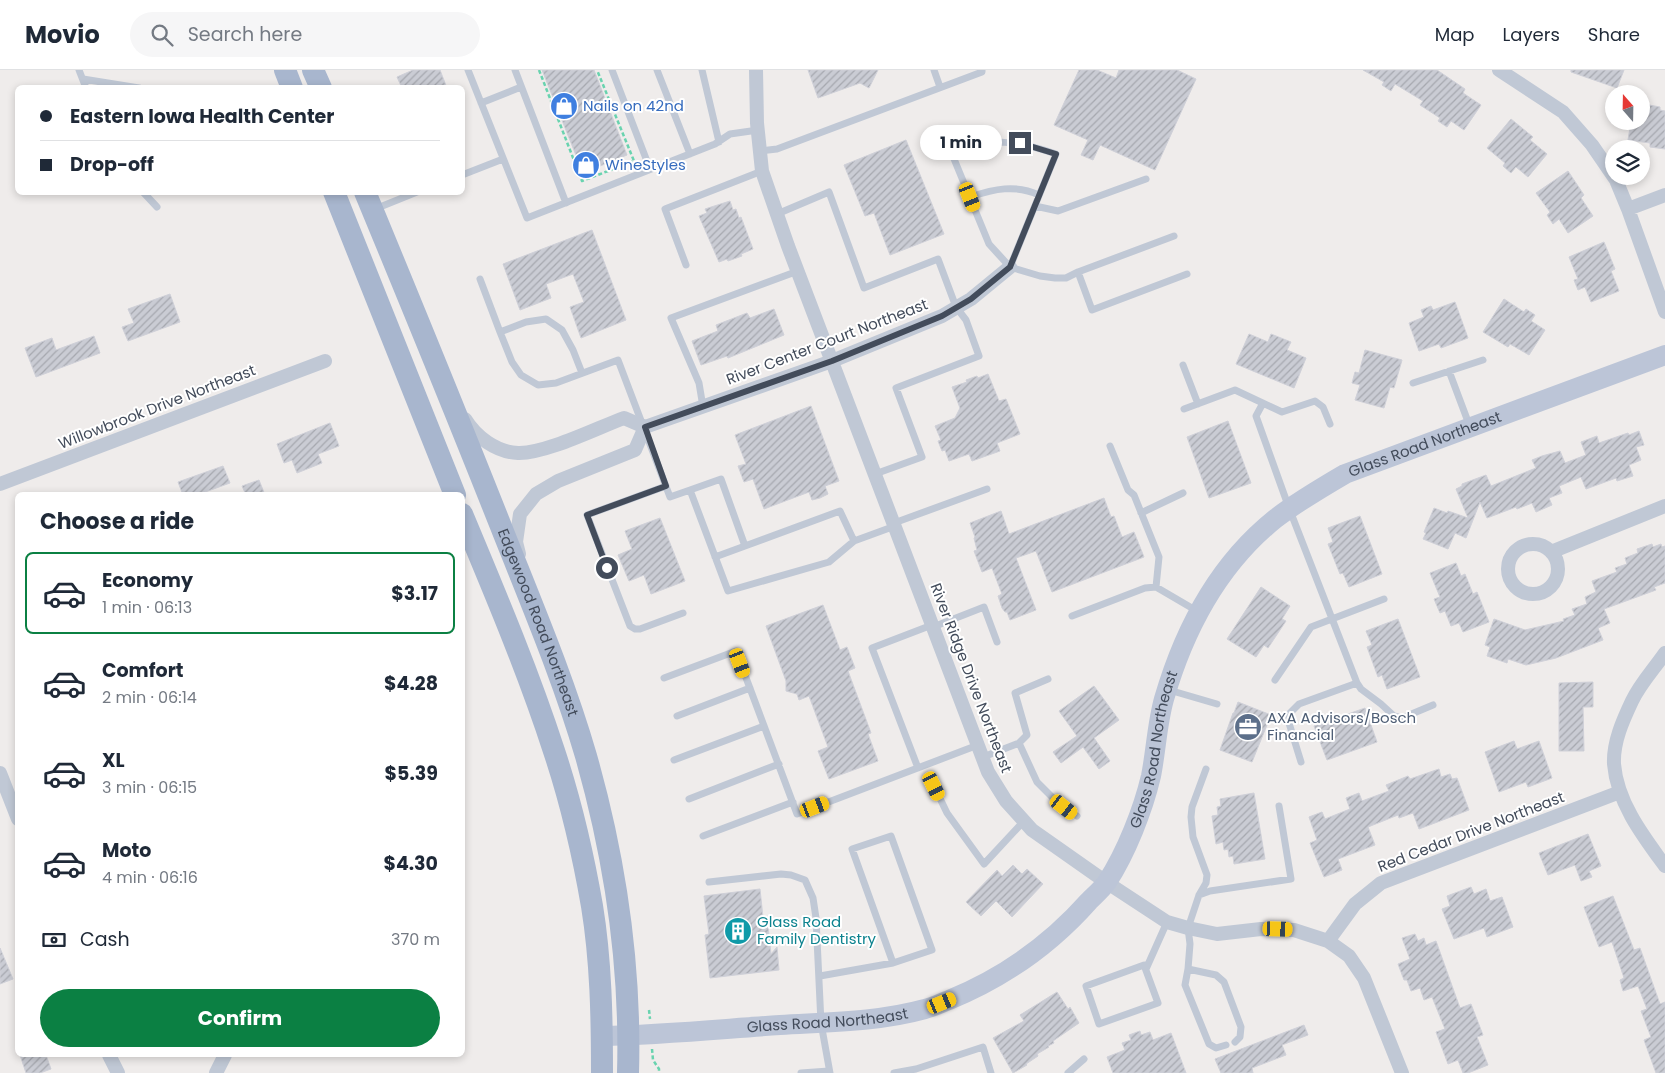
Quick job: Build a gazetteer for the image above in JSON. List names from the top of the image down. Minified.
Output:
{"streets":{"main road":["Edgewood Road Northeast"],"street":["River Center Court Northeast","Willowbrook Drive Northeast","Glass Road Northeast","River Ridge Drive Northeast","Red Cedar Drive Northeast"]},"crossings":[["River Center Court Northeast","River Ridge Drive Northeast"],["Glass Road Northeast","Edgewood Road Northeast"],["Glass Road Northeast","River Ridge Drive Northeast"],["River Ridge Drive Northeast","Red Cedar Drive Northeast"]],"places":{"shop":["Nails on 42nd","WineStyles"],"office":["AXA Advisors/Bosch Financial"],"building":["Glass Road Family Dentistry"]},"north":"top","page":{"header":"Movio","search":"Search here","nav":["Map","Layers","Share"],"banner":["Eastern Iowa Health Center","Drop-off"],"bubble":"1 min","heading":"Choose a ride","list":[{"name":"Economy","note":"1 min · 06:13","value":"$3.17"},{"name":"Comfort","note":"2 min · 06:14","value":"$4.28"},{"name":"XL","note":"3 min · 06:15","value":"$5.39"},{"name":"Moto","note":"4 min · 06:16","value":"$4.30"}],"pay":["Cash","370 m"],"buttons":"Confirm"}}
